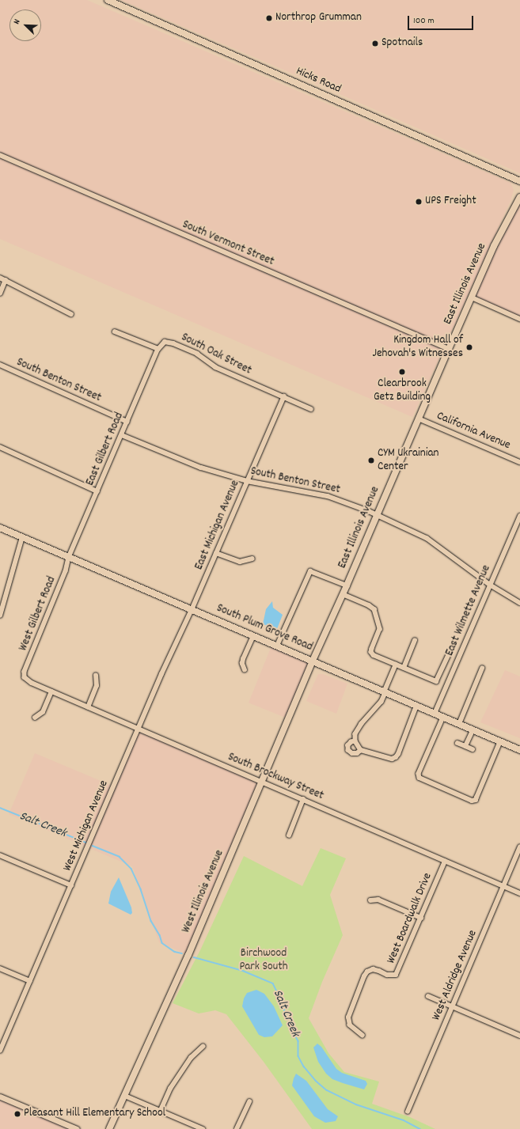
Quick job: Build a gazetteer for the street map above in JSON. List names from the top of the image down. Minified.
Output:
{"streets":{"main road":["Hicks Road","East Illinois Avenue","South Plum Grove Road","West Illinois Avenue"],"street":["South Vermont Street","South Oak Street","South Benton Street","California Avenue","East Gilbert Road","East Michigan Avenue","East Wilmette Avenue","West Gilbert Road","South Brockway Street","West Michigan Avenue","West Boardwalk Drive","West Aldridge Avenue"]},"crossings":[["South Vermont Street","East Illinois Avenue"],["East Illinois Avenue","South Benton Street"],["East Illinois Avenue","California Avenue"],["East Illinois Avenue","South Plum Grove Road"],["East Illinois Avenue","West Illinois Avenue"],["South Oak Street","East Gilbert Road"],["South Oak Street","East Michigan Avenue"],["South Benton Street","East Gilbert Road"],["South Benton Street","East Michigan Avenue"],["South Benton Street","East Wilmette Avenue"],["East Gilbert Road","West Gilbert Road"],["East Gilbert Road","South Plum Grove Road"],["East Michigan Avenue","South Plum Grove Road"],["East Michigan Avenue","West Michigan Avenue"],["East Wilmette Avenue","South Plum Grove Road"],["West Gilbert Road","South Plum Grove Road"],["West Gilbert Road","South Brockway Street"],["South Plum Grove Road","West Michigan Avenue"],["South Plum Grove Road","West Illinois Avenue"],["South Brockway Street","West Michigan Avenue"],["South Brockway Street","West Illinois Avenue"],["South Brockway Street","West Boardwalk Drive"],["South Brockway Street","West Aldridge Avenue"]],"water":["Salt Creek"],"parks":["Birchwood Park South"],"places":["Northrop Grumman","Spotnails","UPS Freight","Kingdom Hall of Jehovah's Witnesses","Clearbrook Getz Building","CYM Ukrainian Center","Pleasant Hill Elementary School"],"scale_bar":"100 m","north":"top left"}
